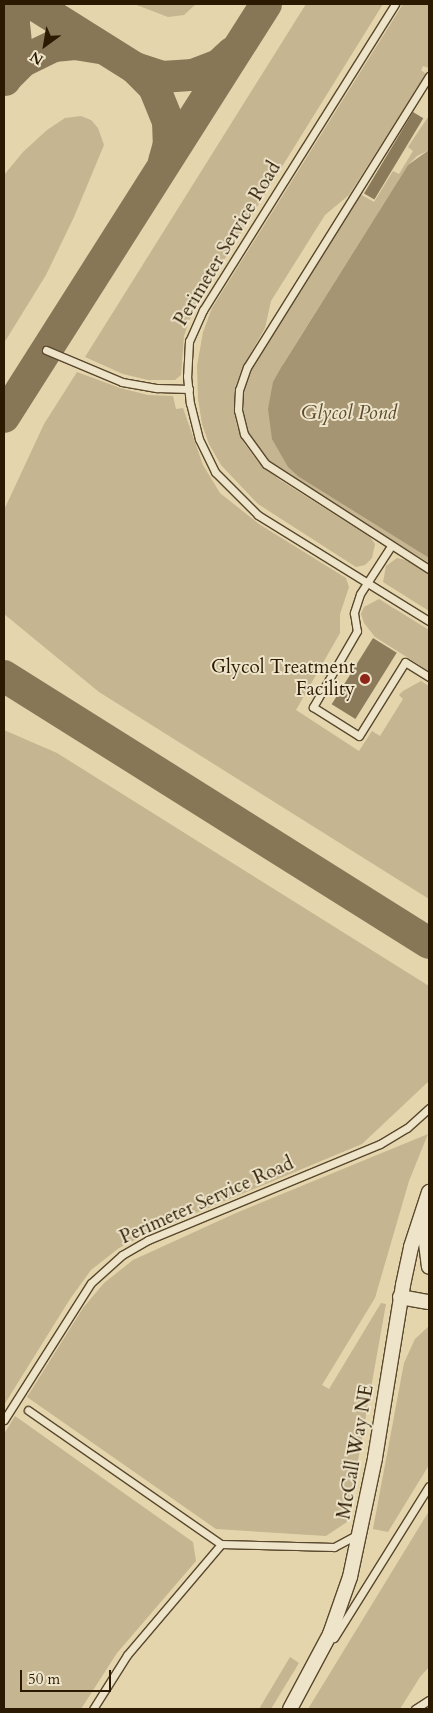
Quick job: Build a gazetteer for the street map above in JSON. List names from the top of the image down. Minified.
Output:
{"streets":{"street":["McCall Way NE"],"lane":["Perimeter Service Road"]},"water":["Glycol Pond"],"places":["Glycol Treatment Facility"],"scale_bar":"50 m","north":"bottom left"}
